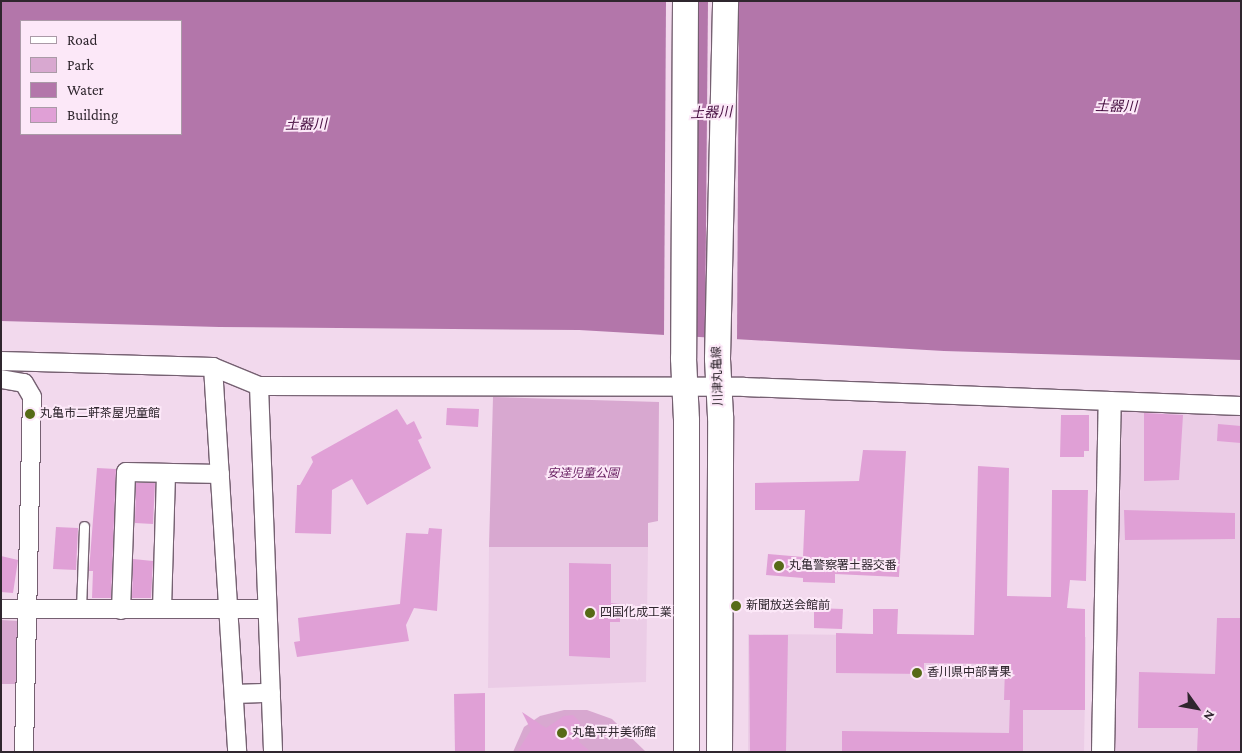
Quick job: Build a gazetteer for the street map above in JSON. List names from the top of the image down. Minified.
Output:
{"streets":{"main road":["川津丸亀線"]},"water":["土器川"],"parks":["安達児童公園"],"places":["丸亀市二軒茶屋児童館","丸亀警察署土器交番","新聞放送会館前","四国化成工業","香川県中部青果","丸亀平井美術館"],"legend":["Road","Park","Water","Building"],"north":"bottom right"}
